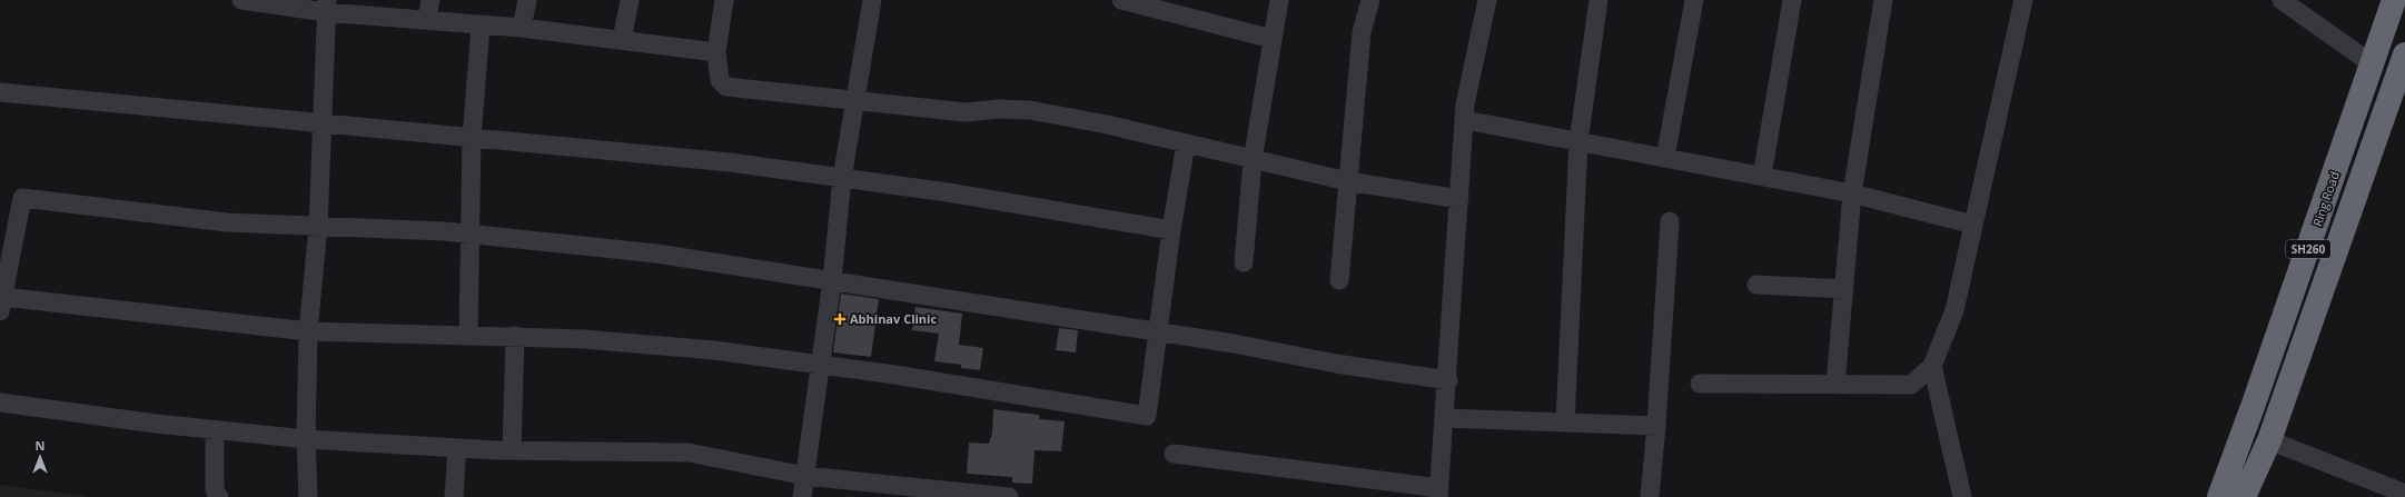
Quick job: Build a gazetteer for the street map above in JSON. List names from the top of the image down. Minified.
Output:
{"streets":{"highway":["Ring Road","SH260"]},"places":{"health":["Abhinav Clinic"]},"north":"top"}
